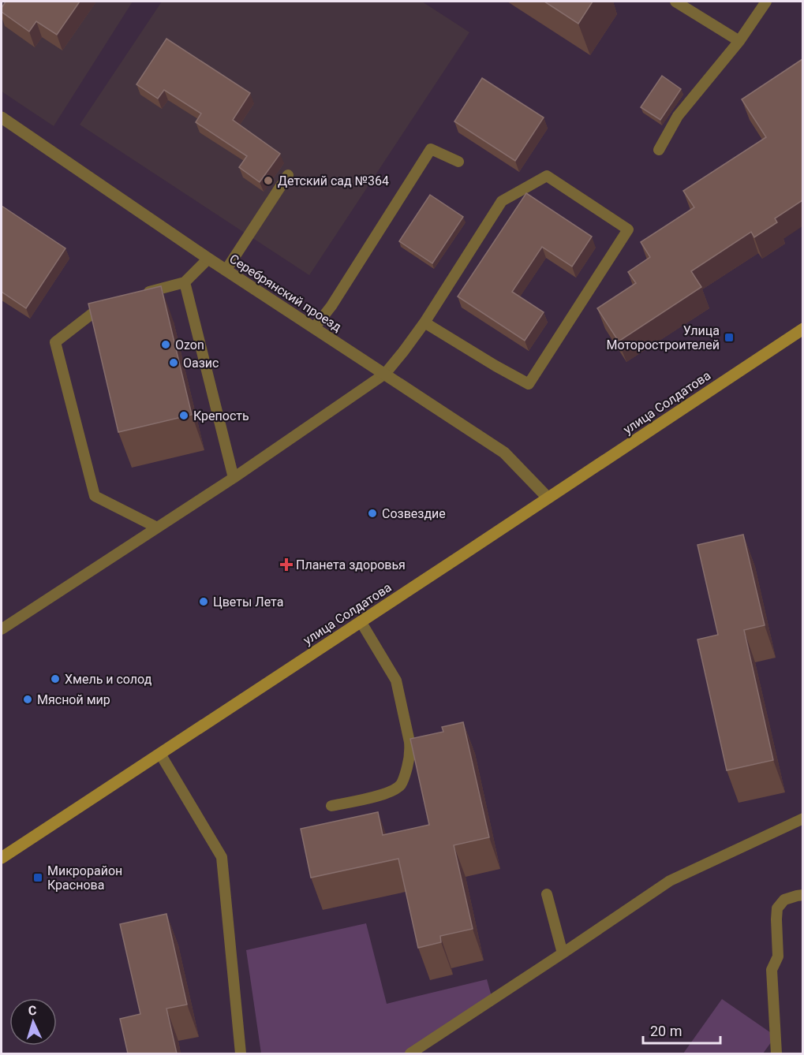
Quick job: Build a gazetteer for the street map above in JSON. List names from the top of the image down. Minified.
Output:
{"streets":{"main road":["улица Солдатова"],"street":["Серебрянский проезд"]},"crossings":[["Серебрянский проезд","улица Солдатова"]],"places":{"other":["Детский сад №364","Ozon","Оазис","Крепость","Созвездие","Цветы Лета","Хмель и солод","Мясной мир"],"transit":["Улица Моторостроителей","Микрорайон Краснова"],"health":["Планета здоровья"]},"scale_bar":"20 m","north":"top"}
